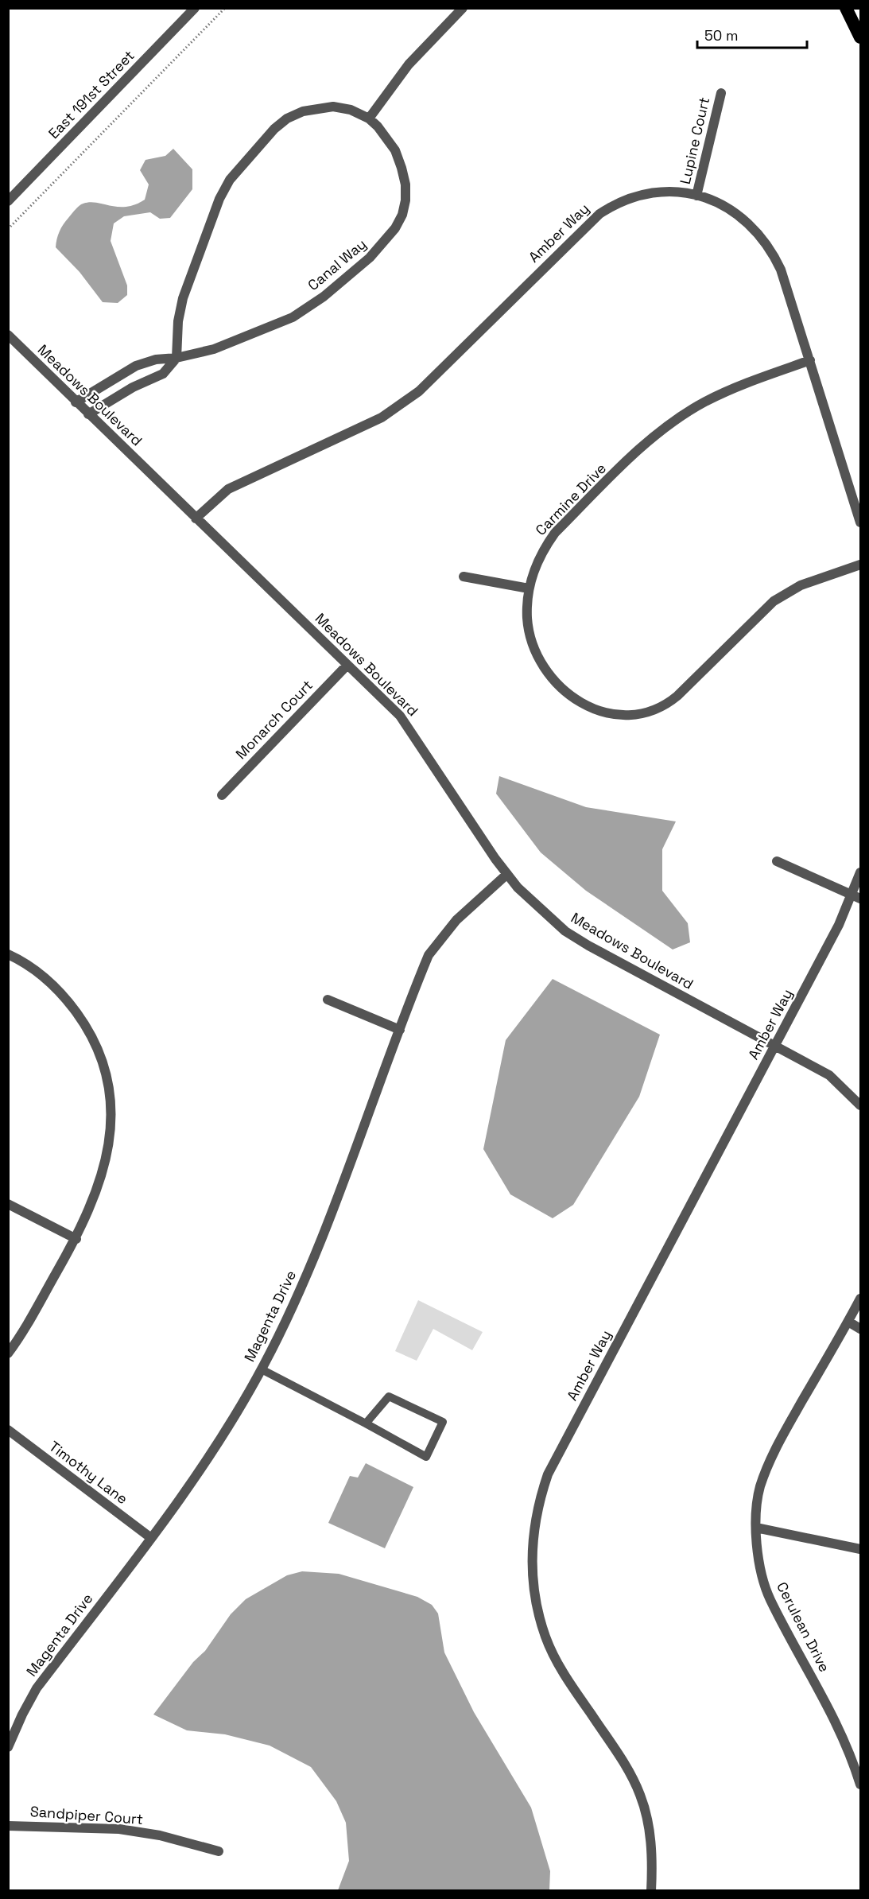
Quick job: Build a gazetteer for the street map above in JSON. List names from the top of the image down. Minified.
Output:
{"streets":{"street":["East 191st Street","Lupine Court","Amber Way","Canal Way","Meadows Boulevard","Carmine Drive","Monarch Court","Magenta Drive","Timothy Lane","Cerulean Drive","Sandpiper Court"]},"crossings":[["Lupine Court","Amber Way"],["Amber Way","Meadows Boulevard"],["Amber Way","Carmine Drive"],["Canal Way","Meadows Boulevard"],["Meadows Boulevard","Monarch Court"],["Meadows Boulevard","Magenta Drive"],["Magenta Drive","Timothy Lane"]],"scale_bar":"50 m"}
